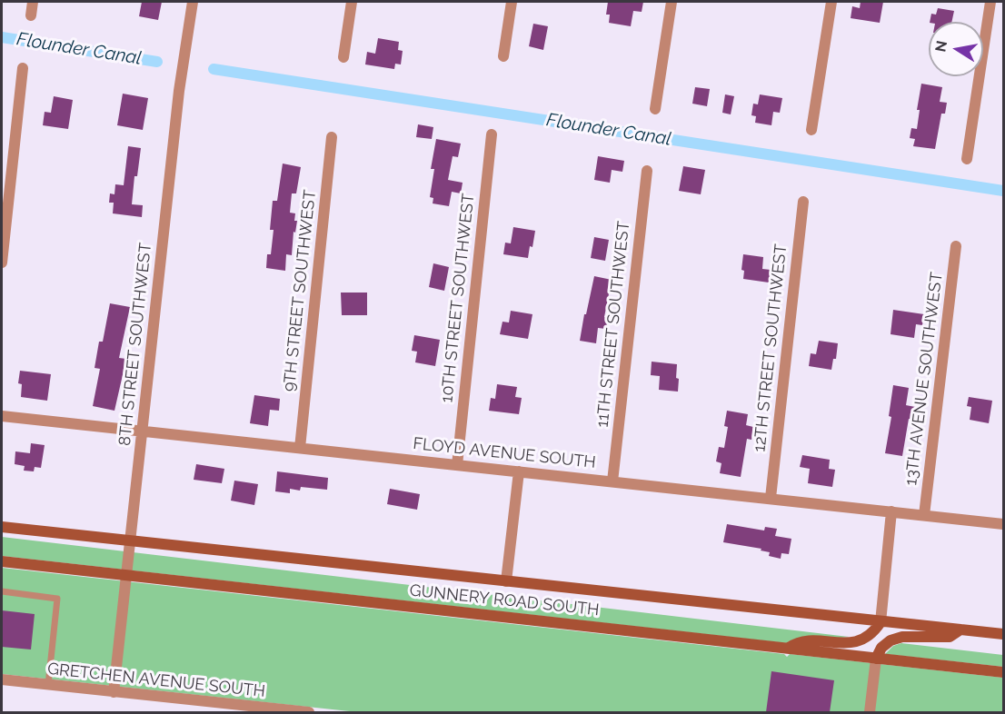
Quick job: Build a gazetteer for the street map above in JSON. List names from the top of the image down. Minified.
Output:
{"streets":{"main road":["GUNNERY ROAD SOUTH"],"street":["9TH STREET SOUTHWEST","10TH STREET SOUTHWEST","11TH STREET SOUTHWEST","8TH STREET SOUTHWEST","12TH STREET SOUTHWEST","13TH AVENUE SOUTHWEST","FLOYD AVENUE SOUTH","GRETCHEN AVENUE SOUTH"]},"crossings":[["9TH STREET SOUTHWEST","FLOYD AVENUE SOUTH"],["10TH STREET SOUTHWEST","FLOYD AVENUE SOUTH"],["11TH STREET SOUTHWEST","FLOYD AVENUE SOUTH"],["8TH STREET SOUTHWEST","FLOYD AVENUE SOUTH"],["8TH STREET SOUTHWEST","GUNNERY ROAD SOUTH"],["8TH STREET SOUTHWEST","GRETCHEN AVENUE SOUTH"],["12TH STREET SOUTHWEST","FLOYD AVENUE SOUTH"],["13TH AVENUE SOUTHWEST","FLOYD AVENUE SOUTH"]],"water":["Flounder Canal"],"north":"left"}
